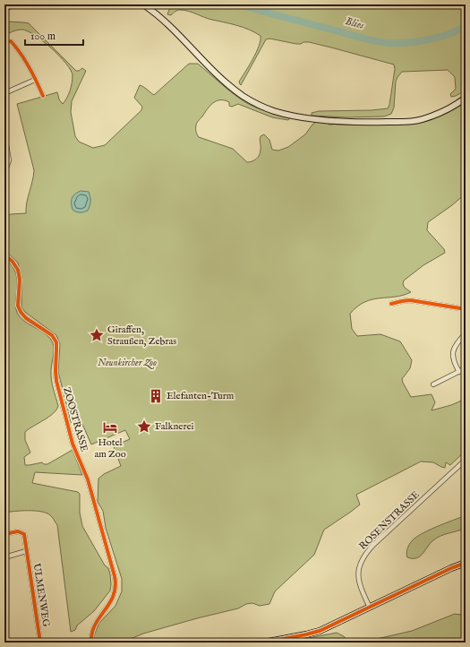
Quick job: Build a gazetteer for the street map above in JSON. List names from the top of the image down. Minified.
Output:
{"streets":{"street":["ZOOSTRASSE","ROSENSTRASSE","ULMENWEG"]},"water":["Blies"],"parks":["Neunkircher Zoo"],"places":{"place":["Giraffen, Straußen, Zebras","Falknerei"],"building":["Elefanten-Turm"],"hotel":["Hotel am Zoo"]},"scale_bar":"100 m"}
